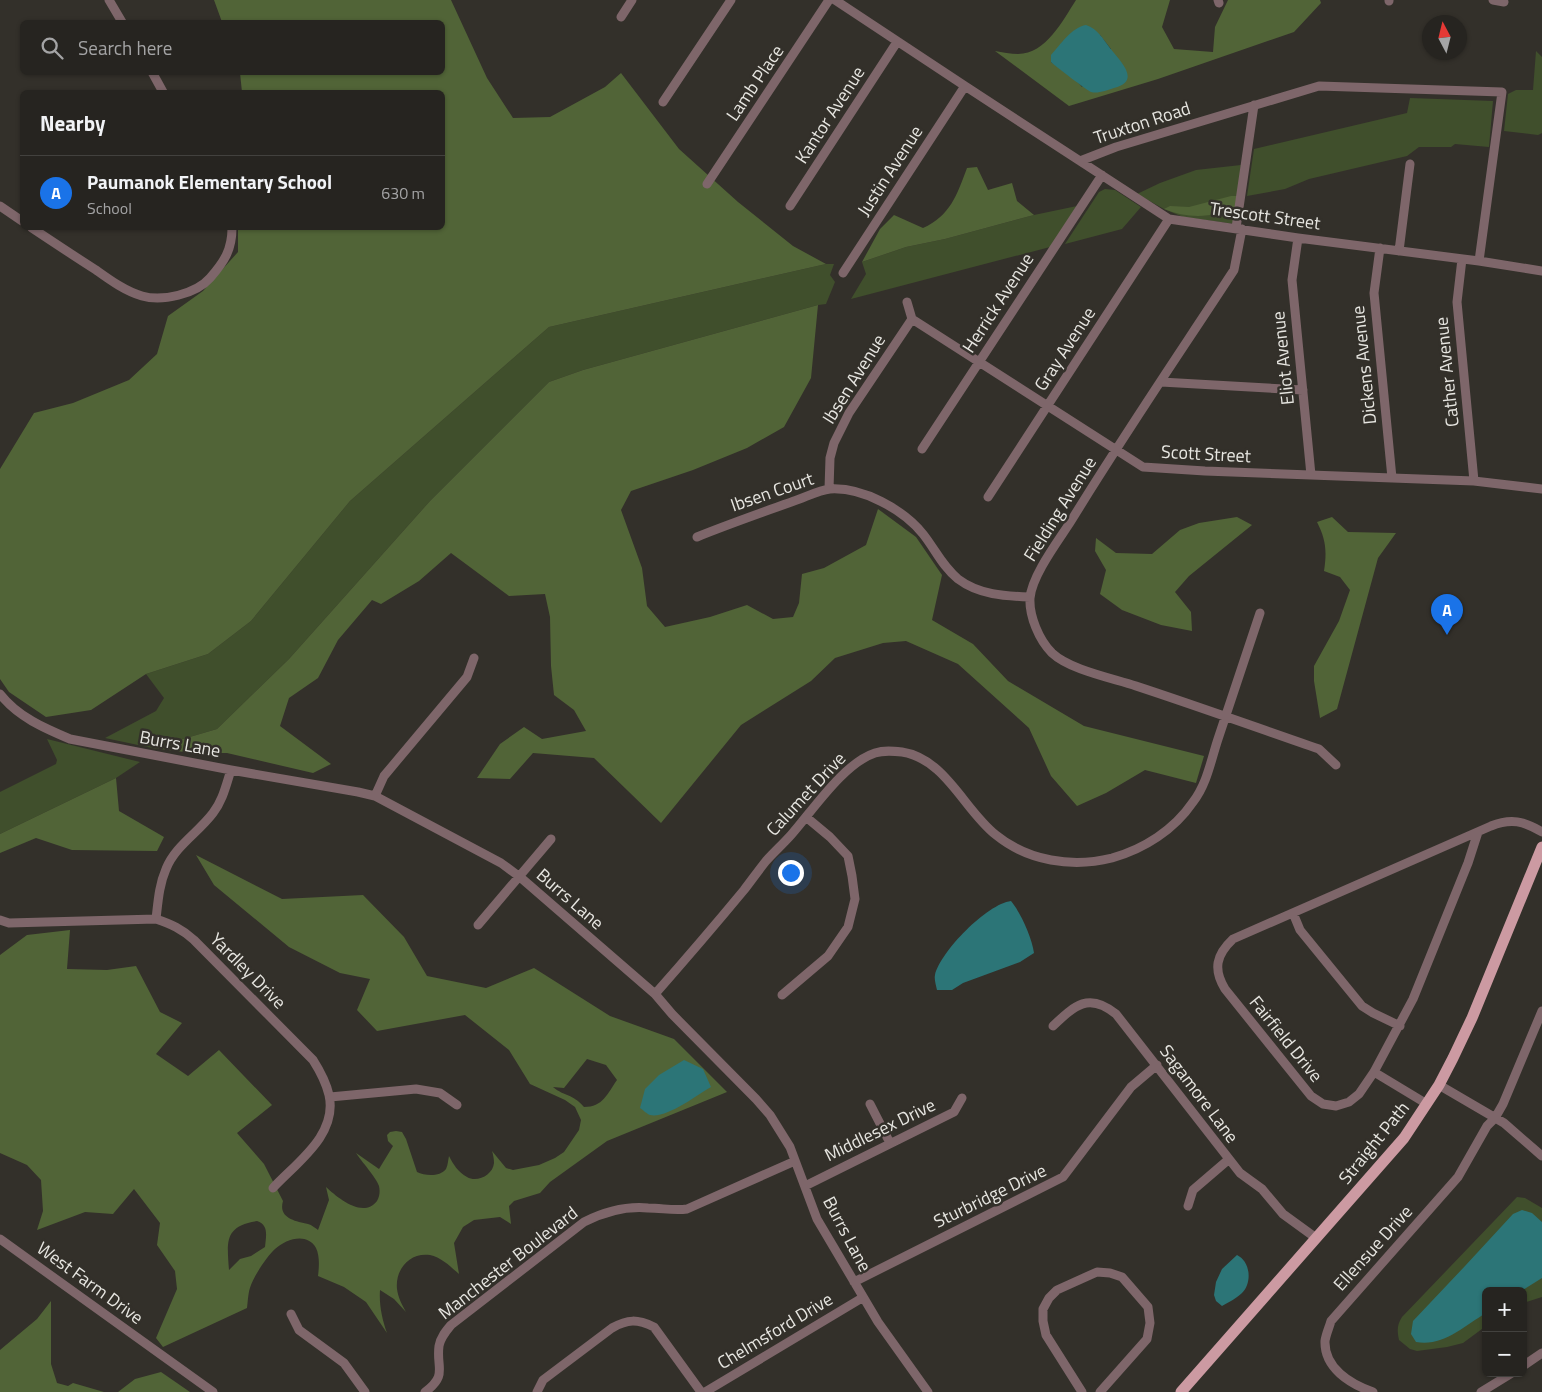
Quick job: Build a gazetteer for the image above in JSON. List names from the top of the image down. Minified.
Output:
{"streets":{"main road":["Straight Path"],"street":["Lamb Place","Kantor Avenue","Truxton Road","Justin Avenue","Trescott Street","Herrick Avenue","Gray Avenue","Eliot Avenue","Dickens Avenue","Cather Avenue","Ibsen Avenue","Scott Street","Ibsen Court","Fielding Avenue","Burrs Lane","Calumet Drive","Yardley Drive","Fairfield Drive","Sagamore Lane","Middlesex Drive","Sturbridge Drive","Ellensue Drive","Manchester Boulevard","West Farm Drive","Chelmsford Drive"]},"crossings":[["Kantor Avenue","Truxton Road"],["Truxton Road","Justin Avenue"],["Truxton Road","Trescott Street"],["Truxton Road","Fielding Avenue"],["Trescott Street","Herrick Avenue"],["Trescott Street","Gray Avenue"],["Trescott Street","Eliot Avenue"],["Trescott Street","Dickens Avenue"],["Trescott Street","Cather Avenue"],["Trescott Street","Fielding Avenue"],["Herrick Avenue","Scott Street"],["Gray Avenue","Scott Street"],["Eliot Avenue","Scott Street"],["Dickens Avenue","Scott Street"],["Cather Avenue","Scott Street"],["Ibsen Avenue","Scott Street"],["Ibsen Avenue","Ibsen Court"],["Scott Street","Fielding Avenue"],["Ibsen Court","Fielding Avenue"],["Burrs Lane","Calumet Drive"],["Burrs Lane","Middlesex Drive"],["Burrs Lane","Sturbridge Drive"],["Burrs Lane","Manchester Boulevard"],["Burrs Lane","Chelmsford Drive"],["Sagamore Lane","Straight Path"],["Sagamore Lane","Sturbridge Drive"]],"north":"top","page":{"search":"Search here","heading":"Nearby","list":[{"mark":"A","name":"Paumanok Elementary School","note":"School","value":"630 m"}],"pins":"A","map_buttons":["+","−"]}}
